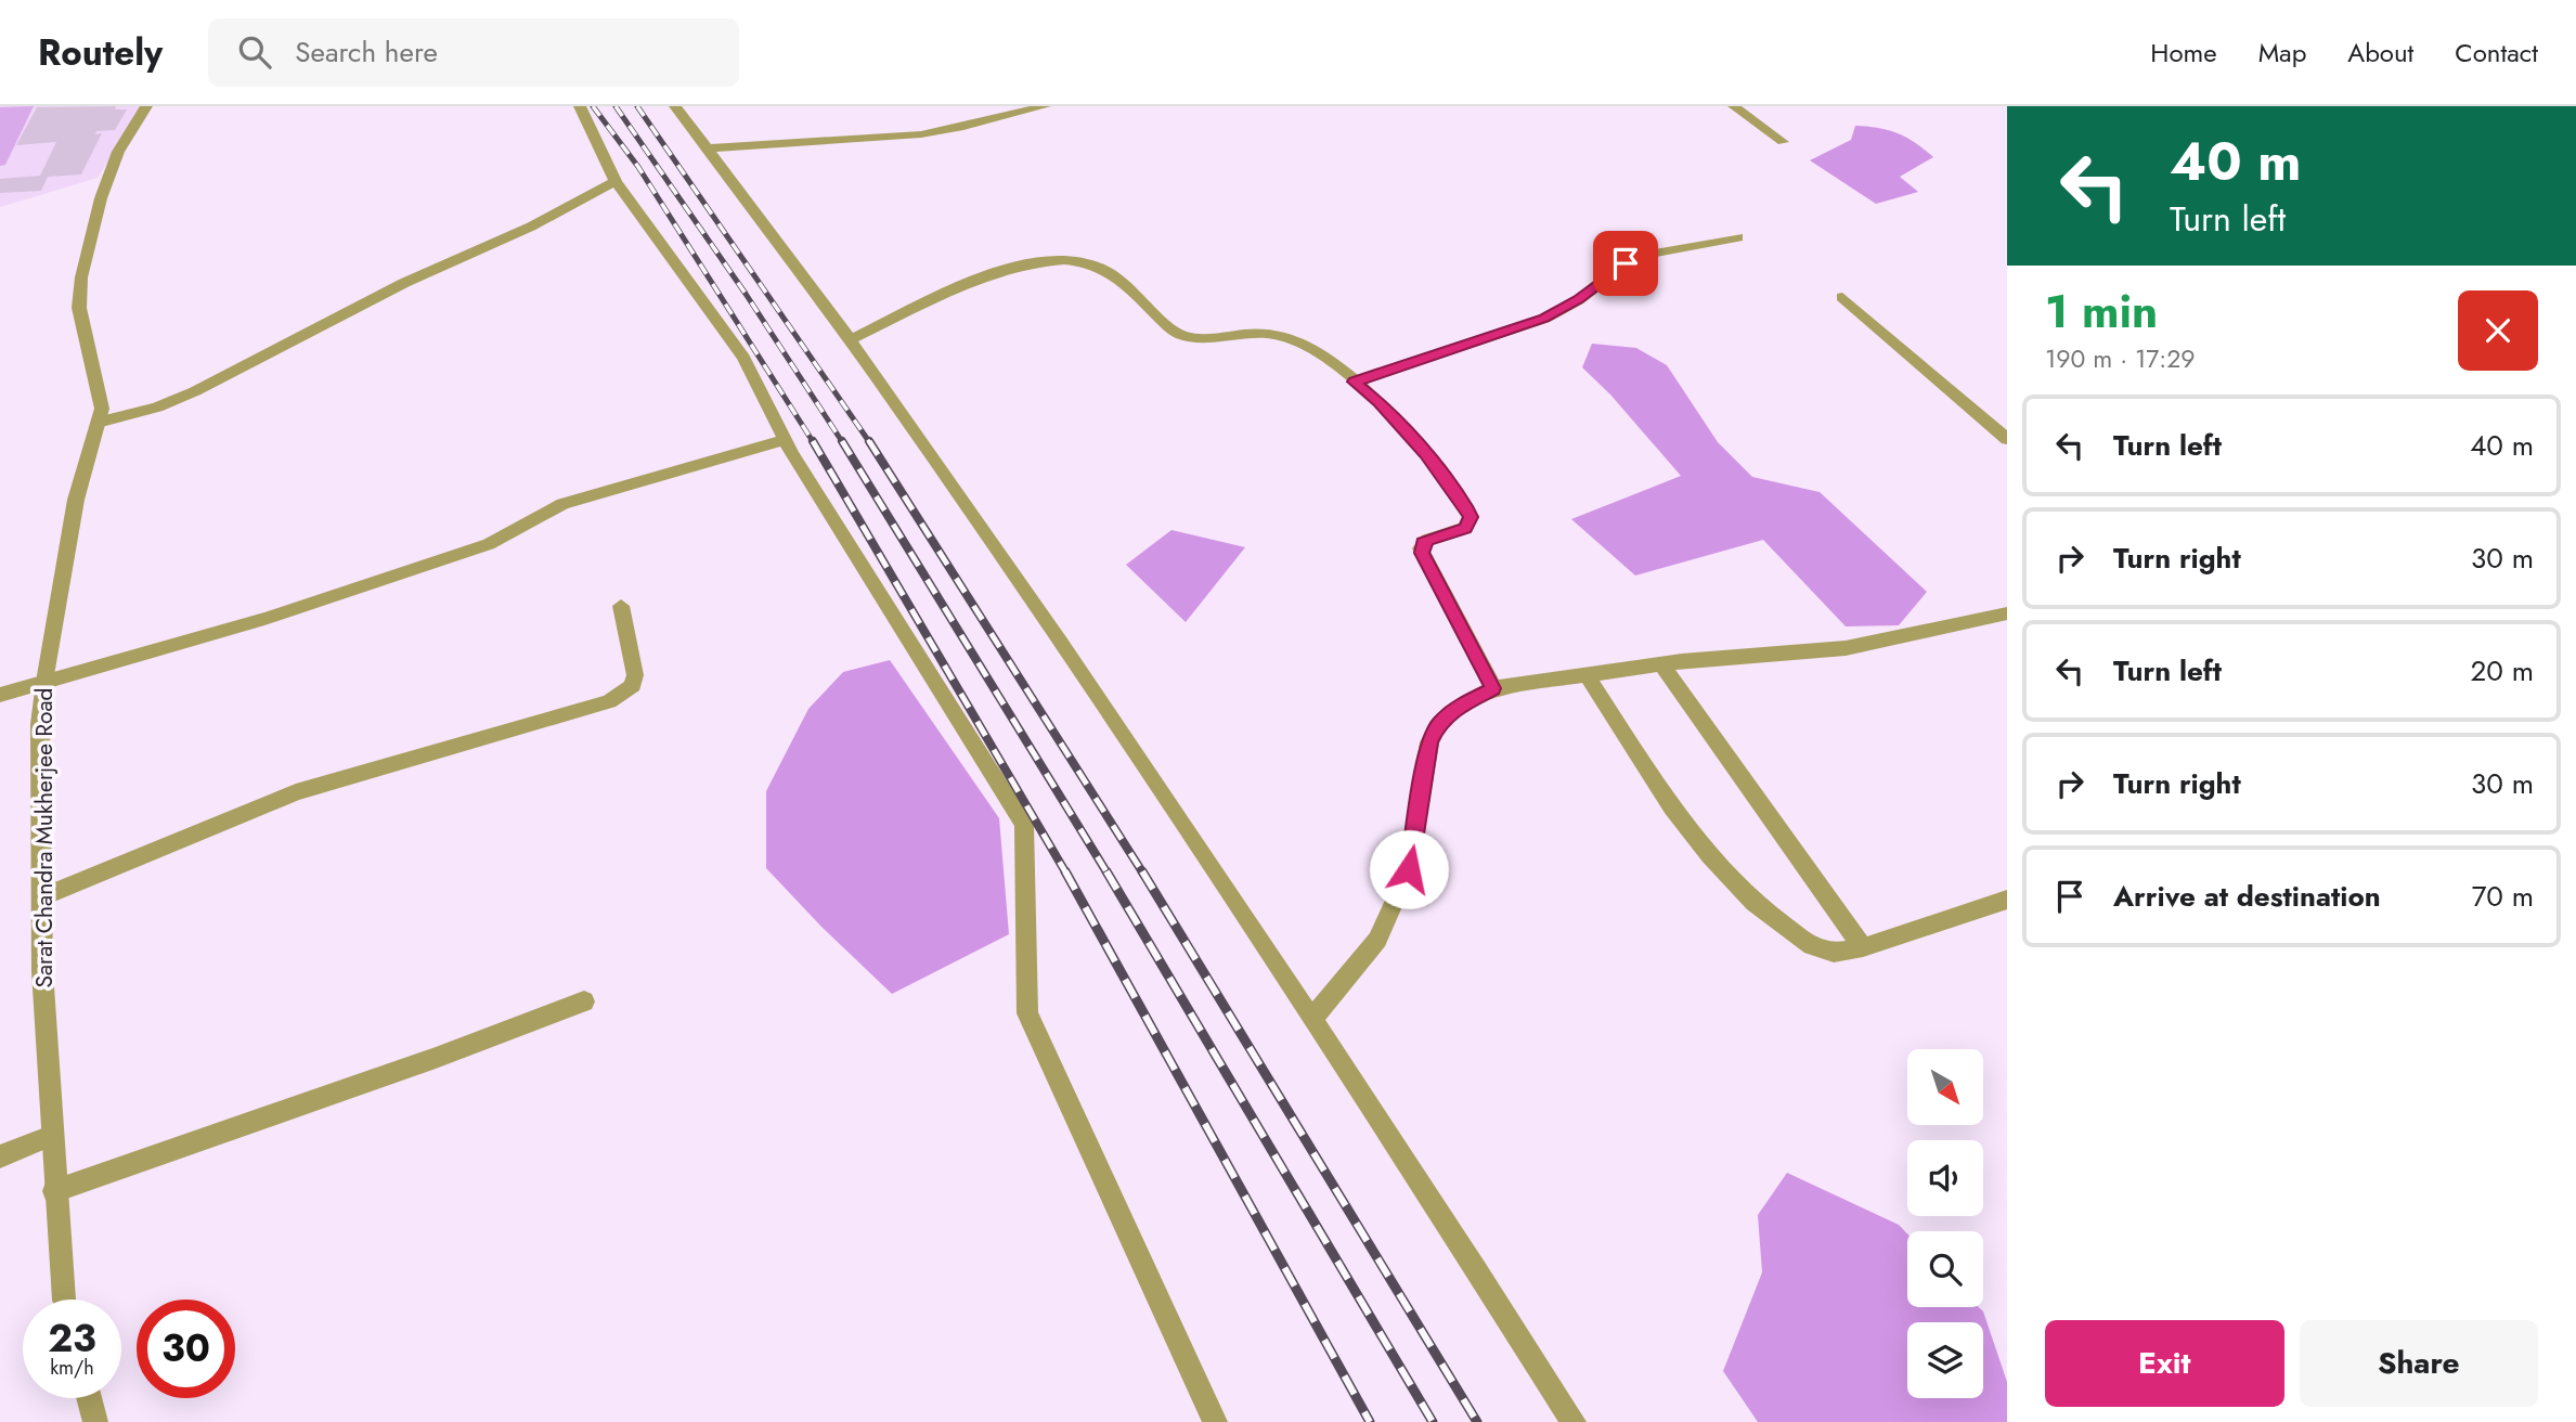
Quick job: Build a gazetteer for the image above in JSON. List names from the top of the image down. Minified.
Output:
{"streets":{"street":["Sarat Chandra Mukherjee Road"]},"north":"bottom right","page":{"header":"Routely","search":"Search here","nav":["Home","Map","About","Contact"],"turn":["40 m","Turn left"],"heading":["1 min","190 m · 17:29"],"list":[{"name":"Turn left","value":"40 m"},{"name":"Turn right","value":"30 m"},{"name":"Turn left","value":"20 m"},{"name":"Turn right","value":"30 m"},{"name":"Arrive at destination","value":"70 m"}],"speed":"23 km/h","limit":"30","buttons":["Exit","Share"]}}
